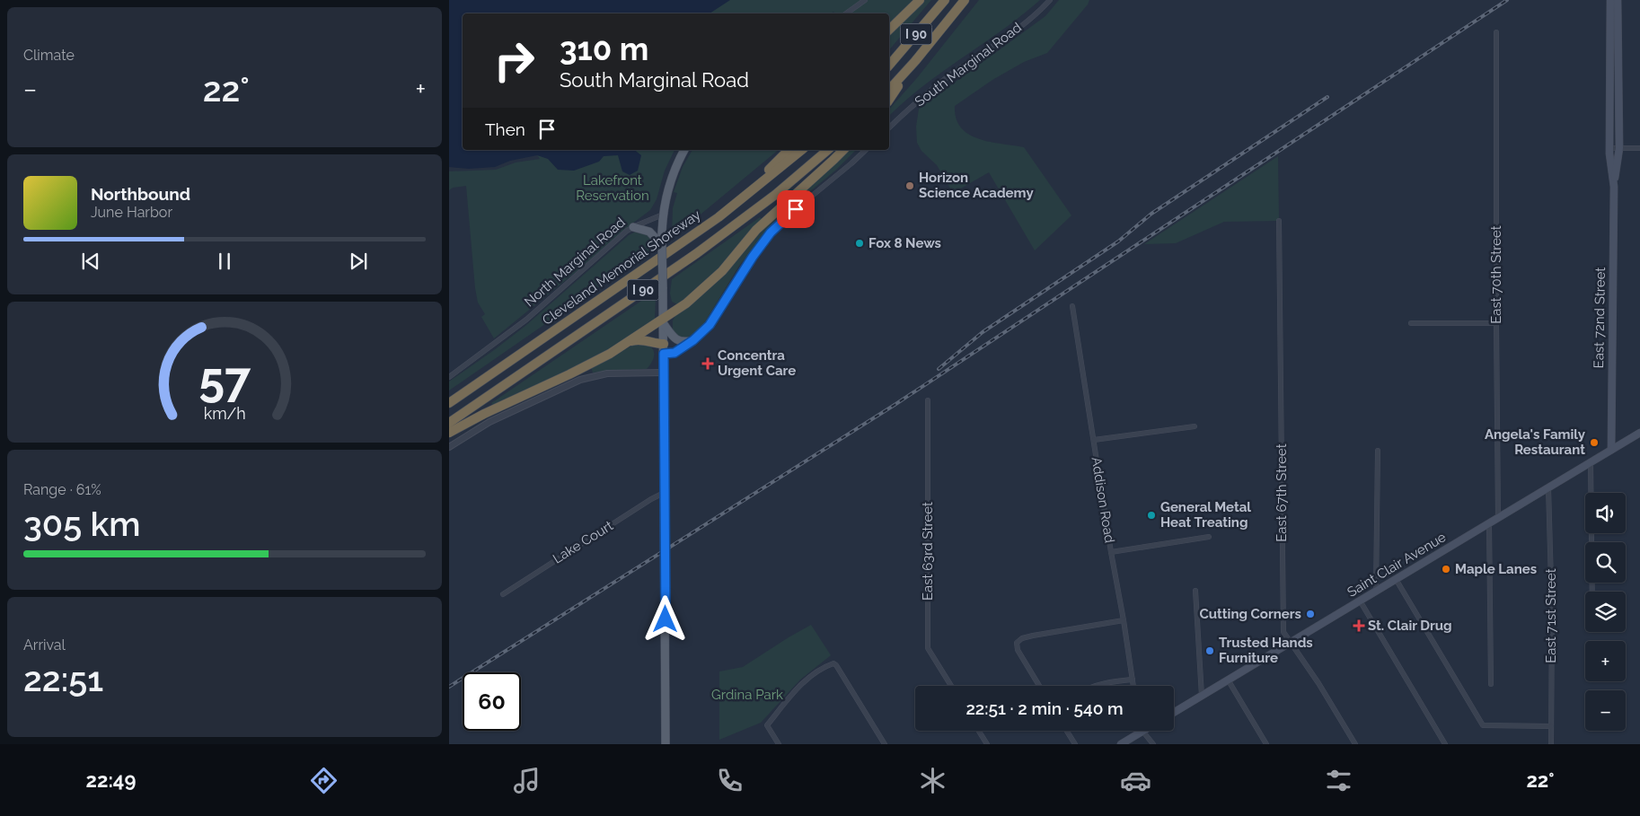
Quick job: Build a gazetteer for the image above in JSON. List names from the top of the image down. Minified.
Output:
{"streets":{"highway":["I 90","Cleveland Memorial Shoreway"],"main road":["East 72nd Street","Saint Clair Avenue"],"street":["South Marginal Road","North Marginal Road","East 70th Street","East 67th Street","Addison Road","Lake Court","East 63rd Street","East 71st Street"]},"crossings":[["East 70th Street","Saint Clair Avenue"],["East 72nd Street","Saint Clair Avenue"],["East 67th Street","Saint Clair Avenue"],["Saint Clair Avenue","East 71st Street"]],"parks":["Lakefront Reservation","Grdina Park"],"places":{"other":["Horizon Science Academy","Fox 8 News","Angela's Family Restaurant","General Metal Heat Treating","Maple Lanes","Cutting Corners","Trusted Hands Furniture"],"health":["Concentra Urgent Care","St. Clair Drug"]},"page":{"tile":["Climate",["Range · 61%","305 km"],["Arrival","22:51"]],"turn":["310 m","South Marginal Road"],"heat":["−","22°","+"],"then":"Then","song":["Northbound","June Harbor"],"map_buttons":["+","−"],"limit":"60","trip":"22:51 · 2 min · 540 m","tabs":["22:49","22°"],"gauge":["57","km/h"]}}
